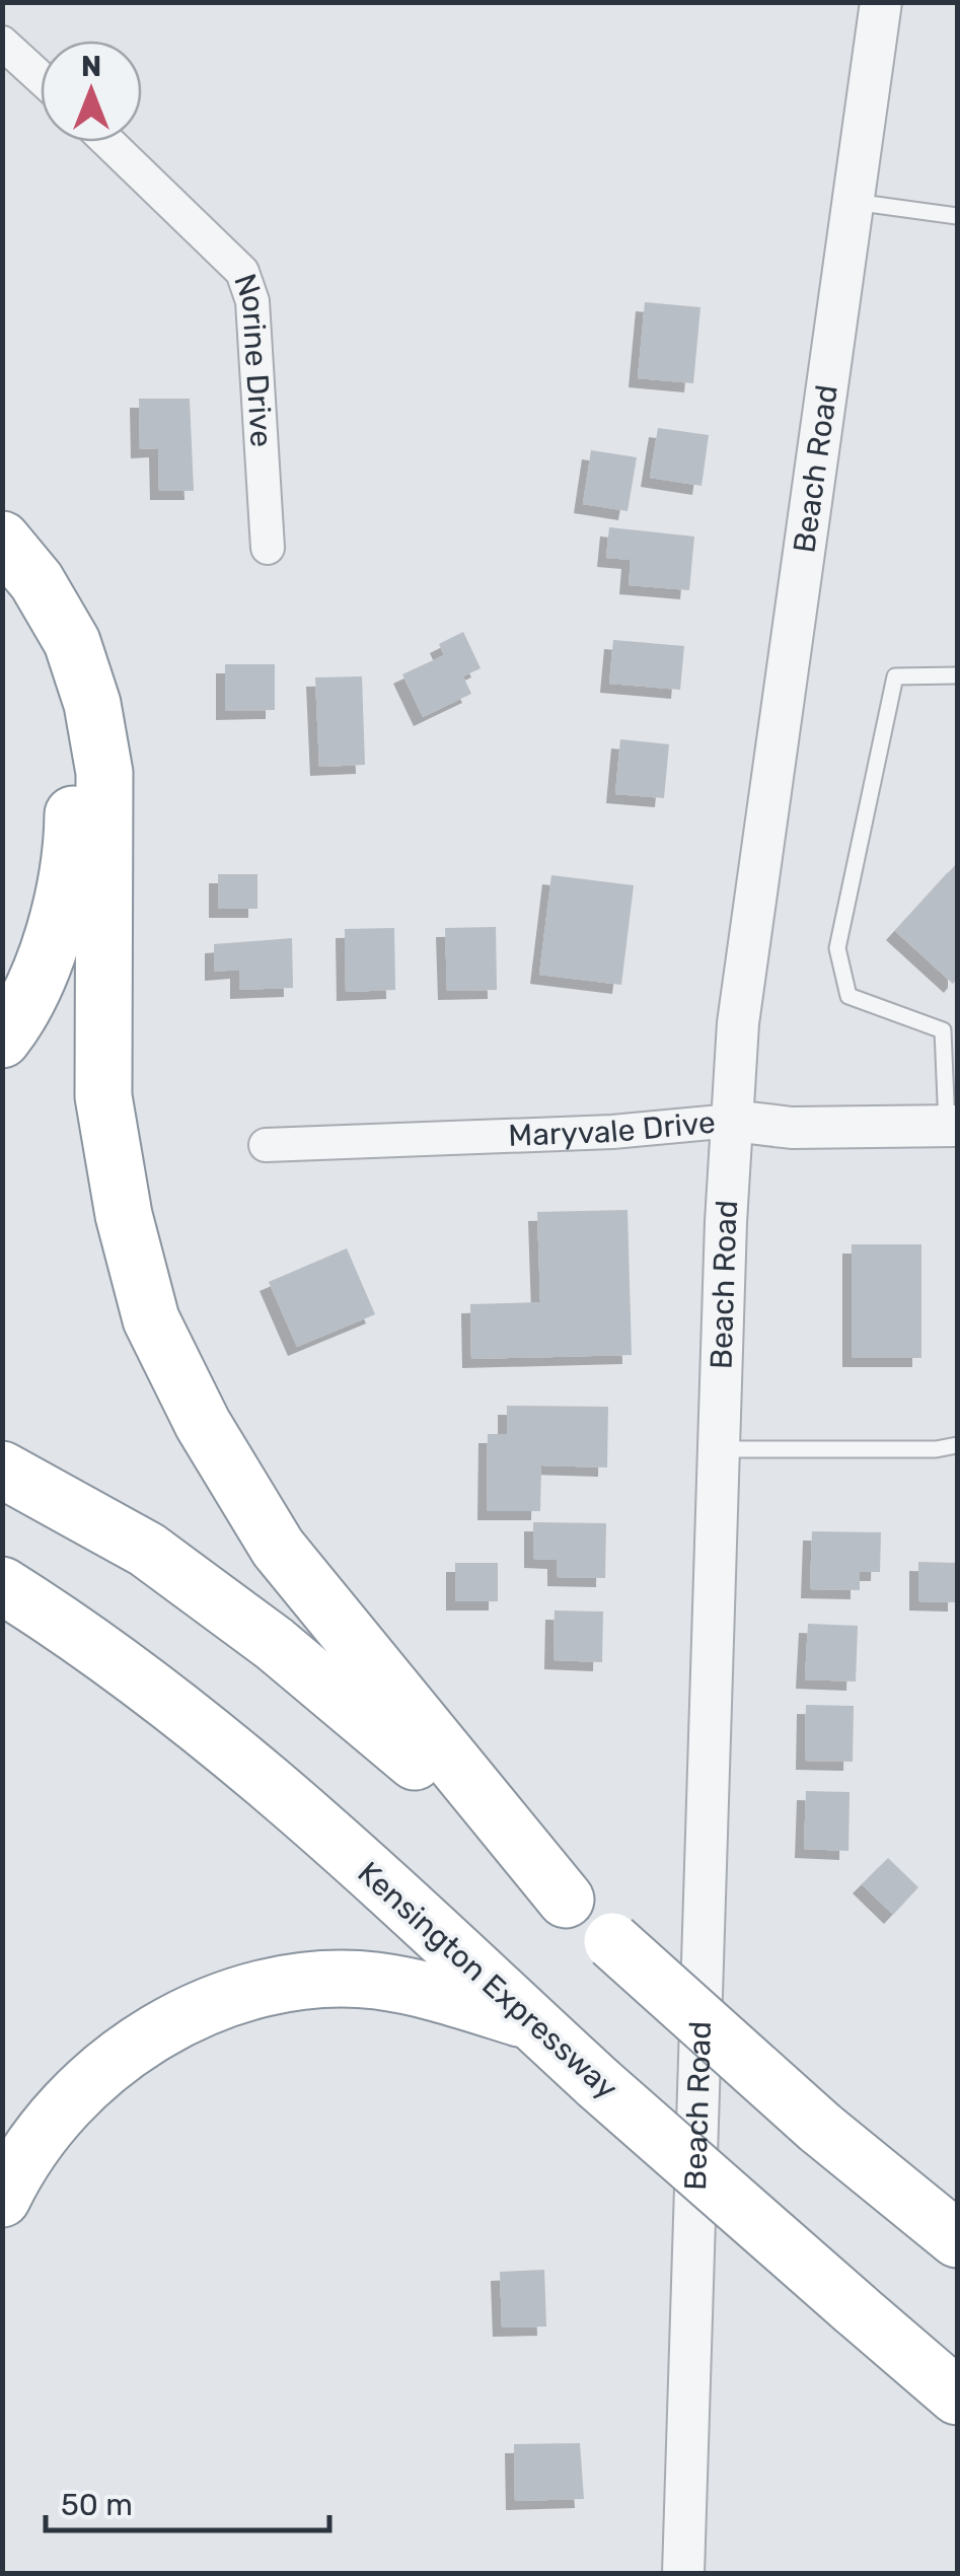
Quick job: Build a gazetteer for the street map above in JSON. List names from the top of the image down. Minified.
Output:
{"streets":{"highway":["Kensington Expressway"],"street":["Norine Drive","Beach Road","Maryvale Drive"]},"crossings":[["Beach Road","Maryvale Drive"]],"scale_bar":"50 m","north":"top"}
